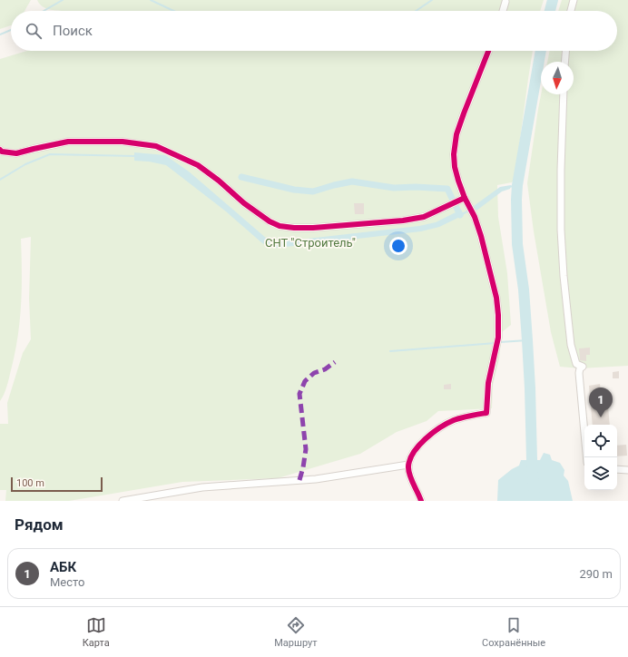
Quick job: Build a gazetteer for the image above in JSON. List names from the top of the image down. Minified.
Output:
{"parks":["СНТ \"Строитель\""],"scale_bar":"100 m","north":"bottom","page":{"search":"Поиск","pins":"1","scale":"100 m","heading":"Рядом","list":[{"mark":"1","name":"АБК","note":"Место","value":"290 m"}],"nav":["Карта","Маршрут","Сохранённые"]}}
